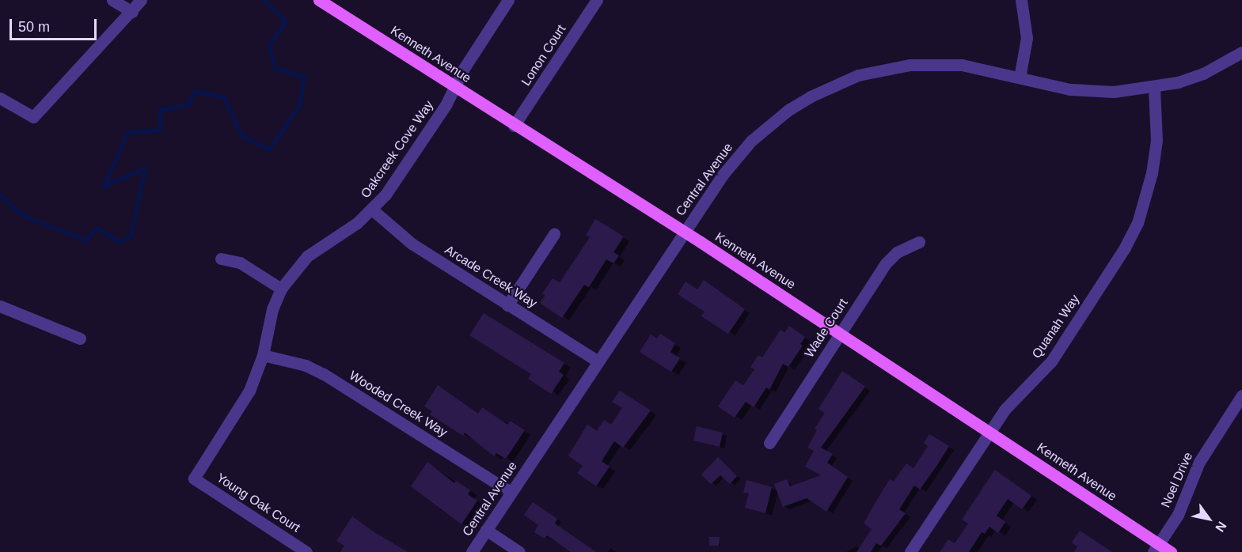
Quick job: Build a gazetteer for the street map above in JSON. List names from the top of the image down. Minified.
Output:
{"streets":{"main road":["Kenneth Avenue"],"street":["Lonon Court","Oakcreek Cove Way","Central Avenue","Arcade Creek Way","Quanah Way","Wade Court","Wooded Creek Way","Noel Drive","Young Oak Court"]},"crossings":[["Kenneth Avenue","Lonon Court"],["Kenneth Avenue","Oakcreek Cove Way"],["Kenneth Avenue","Central Avenue"],["Kenneth Avenue","Quanah Way"],["Kenneth Avenue","Wade Court"],["Kenneth Avenue","Noel Drive"],["Oakcreek Cove Way","Arcade Creek Way"],["Oakcreek Cove Way","Wooded Creek Way"],["Oakcreek Cove Way","Young Oak Court"],["Central Avenue","Arcade Creek Way"],["Central Avenue","Quanah Way"],["Central Avenue","Wooded Creek Way"]],"scale_bar":"50 m","north":"bottom right"}
